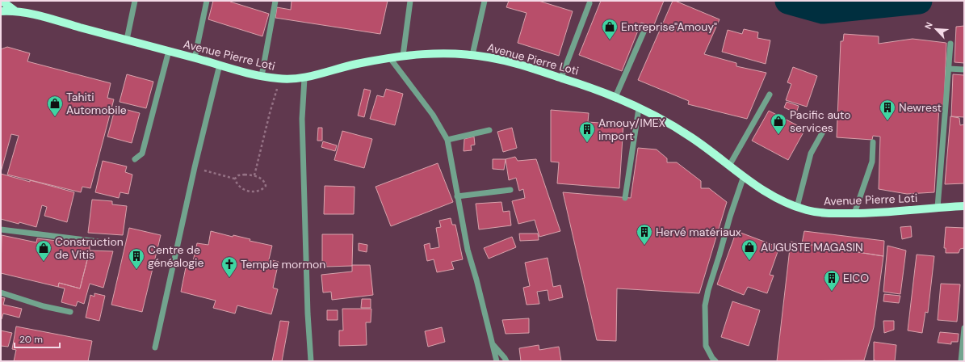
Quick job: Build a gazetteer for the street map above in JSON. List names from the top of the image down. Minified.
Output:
{"streets":{"main road":["Avenue Pierre Loti"]},"places":{"shop":["Entreprise\"Amouy\"","Tahiti Automobile","Pacific auto services","AUGUSTE MAGASIN","Construction de Vitis"],"building":["Newrest","Amouy/IMEX import","Hervé matériaux","Centre de généalogie","EICO"],"church":["Temple mormon"]},"scale_bar":"20 m","north":"top left"}
